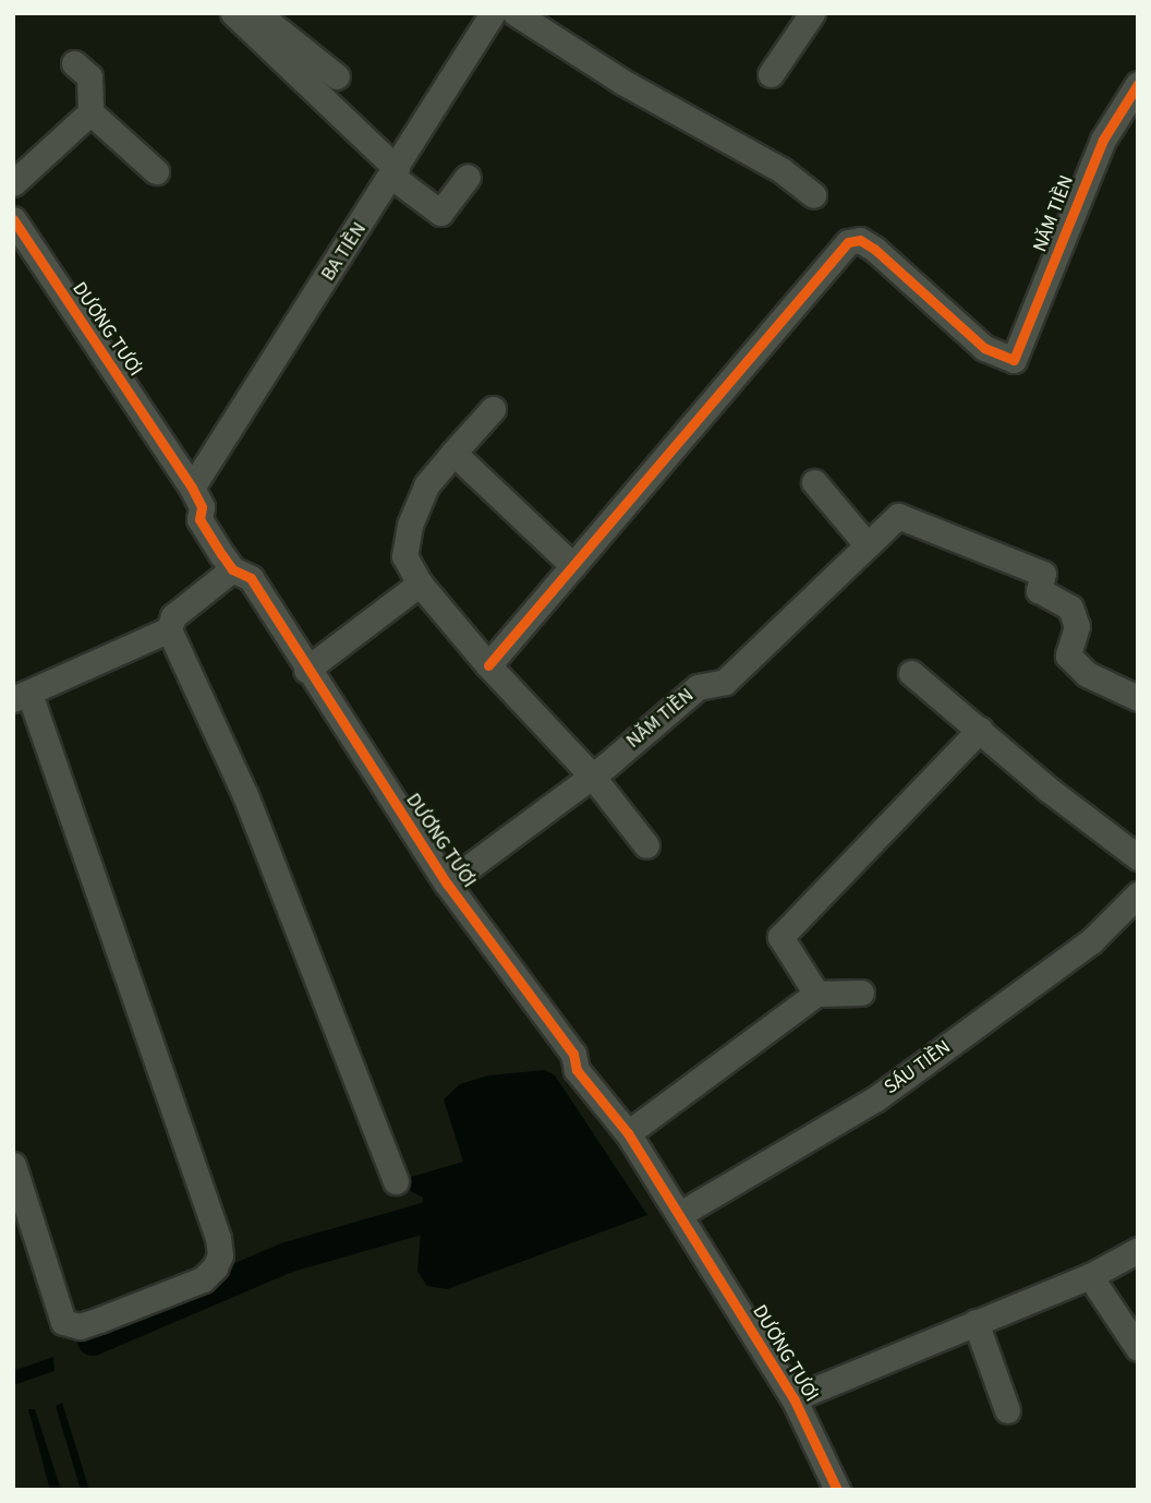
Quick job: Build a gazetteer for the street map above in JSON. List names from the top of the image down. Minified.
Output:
{"streets":{"street":["NĂM TIỀN","BA TIỀN","DƯƠNG TƯƠI","SÁU TIỀN"]},"crossings":[["NĂM TIỀN","DƯƠNG TƯƠI"],["BA TIỀN","DƯƠNG TƯƠI"],["DƯƠNG TƯƠI","SÁU TIỀN"]]}
